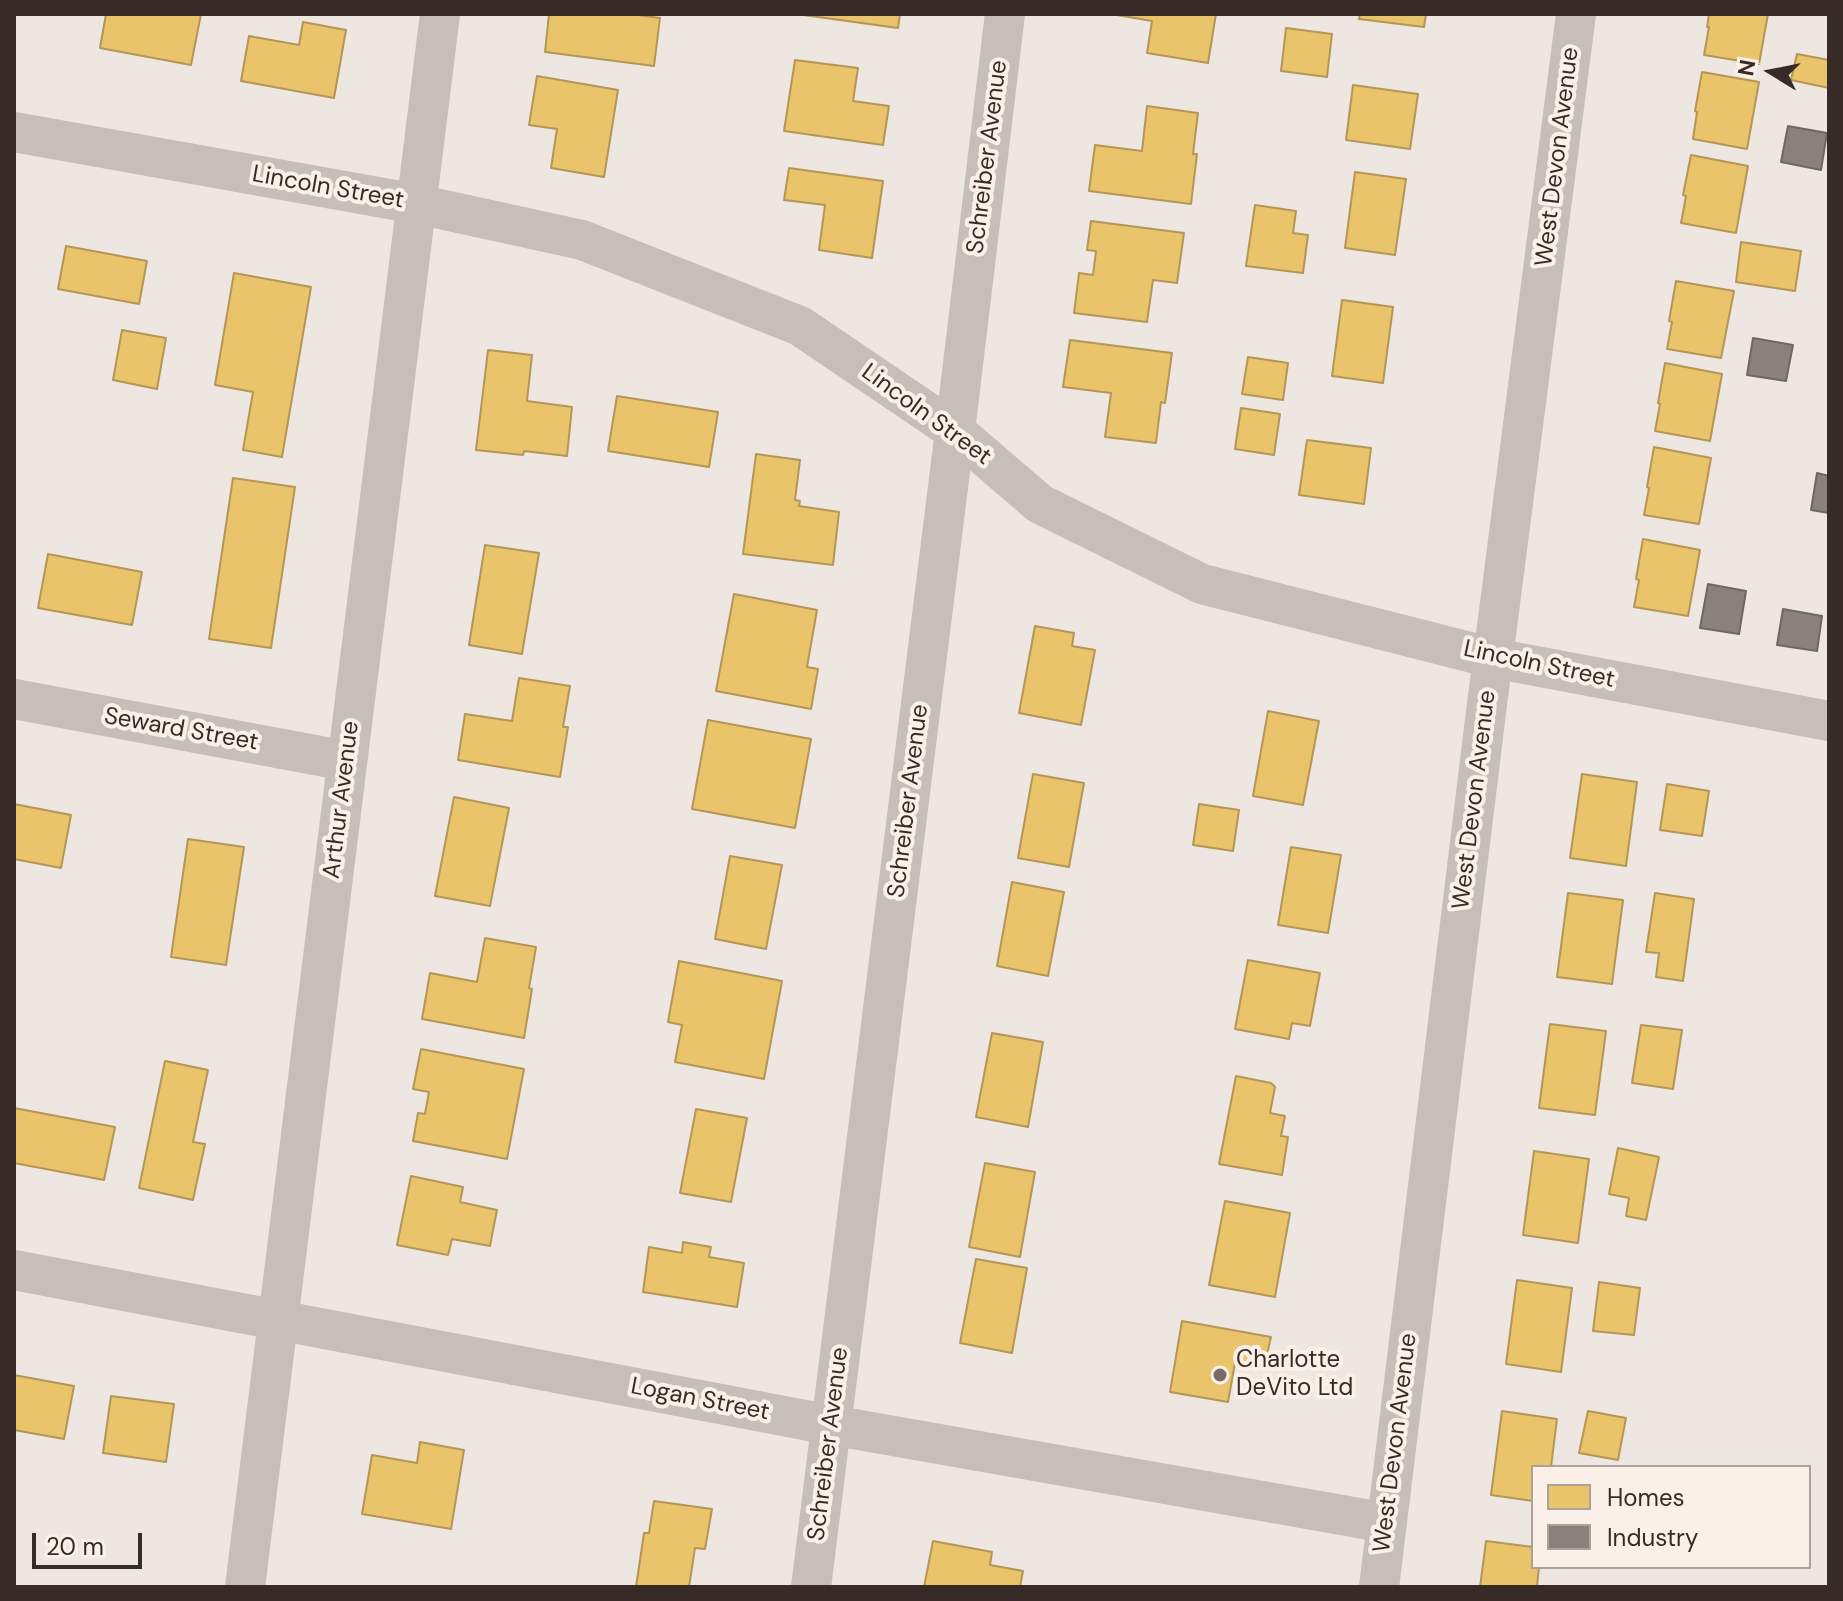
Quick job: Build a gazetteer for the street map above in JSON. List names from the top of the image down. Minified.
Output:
{"streets":{"street":["Schreiber Avenue","West Devon Avenue","Lincoln Street","Seward Street","Arthur Avenue","Logan Street"]},"crossings":[["Schreiber Avenue","Lincoln Street"],["Schreiber Avenue","Logan Street"],["West Devon Avenue","Lincoln Street"],["West Devon Avenue","Logan Street"],["Lincoln Street","Arthur Avenue"],["Seward Street","Arthur Avenue"],["Arthur Avenue","Logan Street"]],"places":["Charlotte DeVito Ltd"],"legend":["Homes","Industry"],"scale_bar":"20 m","north":"left"}
